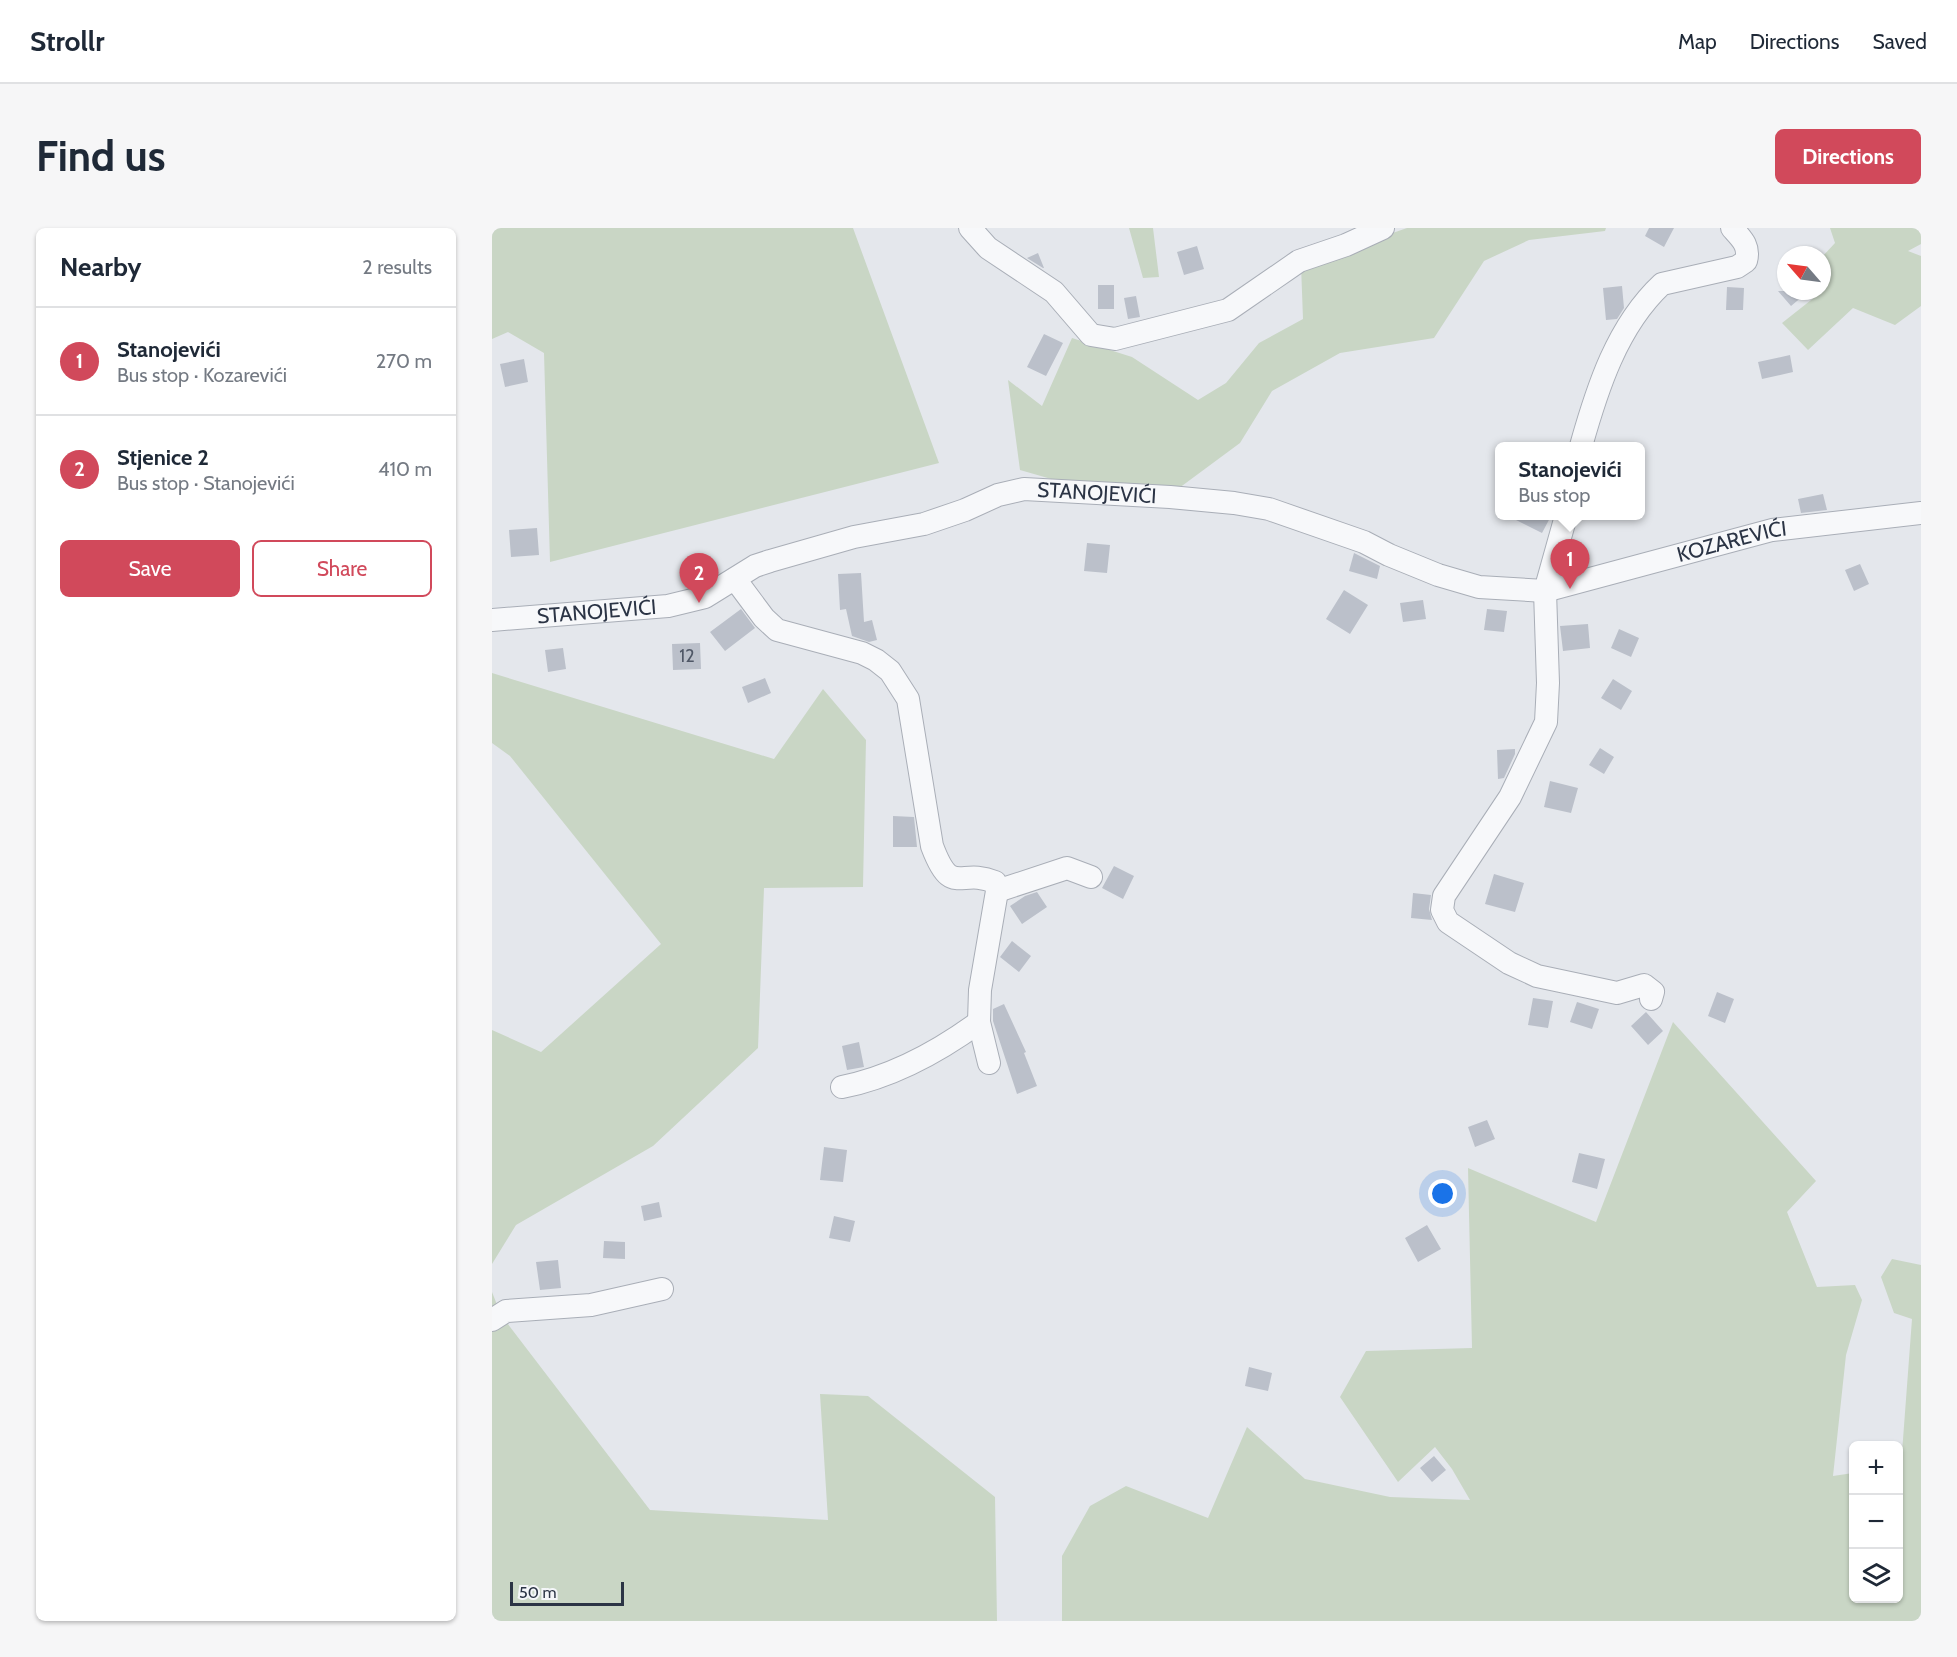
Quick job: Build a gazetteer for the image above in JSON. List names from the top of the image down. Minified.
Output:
{"streets":{"street":["STANOJEVIĆI","KOZAREVIĆI"]},"crossings":[["STANOJEVIĆI","KOZAREVIĆI"]],"house_numbers":["12"],"scale_bar":"50 m","north":"top left","page":{"header":"Strollr","nav":["Map","Directions","Saved"],"buttons":["Directions",["Save","Share"]],"title":"Find us","heading":["Nearby","2 results"],"list":[{"mark":"1","name":"Stanojevići","note":"Bus stop · Kozarevići","value":"270 m"},{"mark":"2","name":"Stjenice 2","note":"Bus stop · Stanojevići","value":"410 m"}],"popup":["Stanojevići","Bus stop"],"pins":["1","2"],"map_buttons":["+","−"],"scale":"50 m"}}
